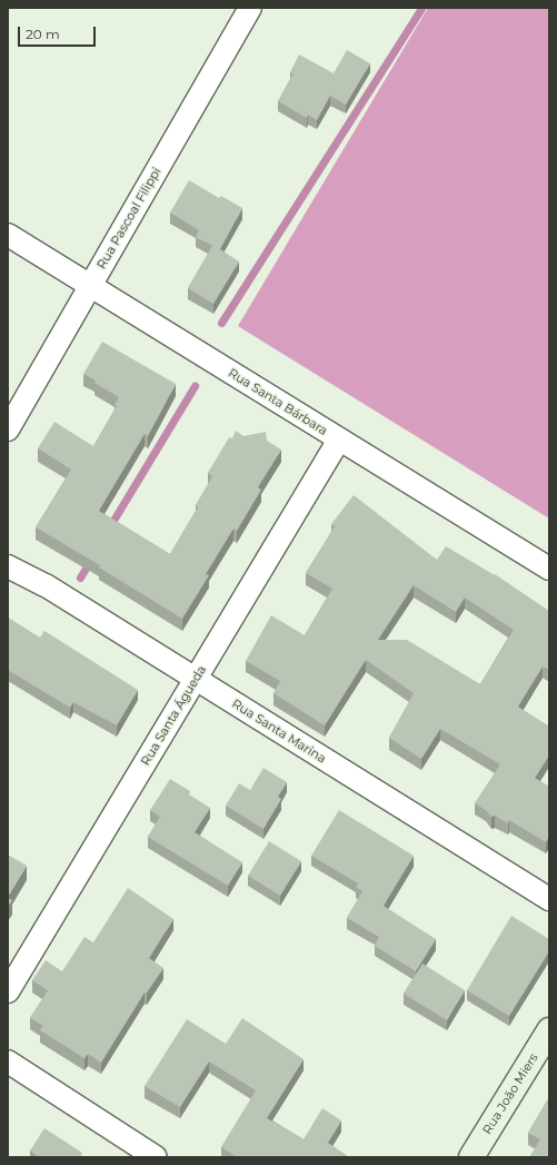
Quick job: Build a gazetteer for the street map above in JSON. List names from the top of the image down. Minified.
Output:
{"streets":{"street":["Rua Pascoal Filippi","Rua Santa Bárbara","Rua Santa Águeda","Rua Santa Marina","Rua João Miers"]},"crossings":[["Rua Pascoal Filippi","Rua Santa Bárbara"],["Rua Santa Bárbara","Rua Santa Águeda"],["Rua Santa Águeda","Rua Santa Marina"]],"scale_bar":"20 m"}
